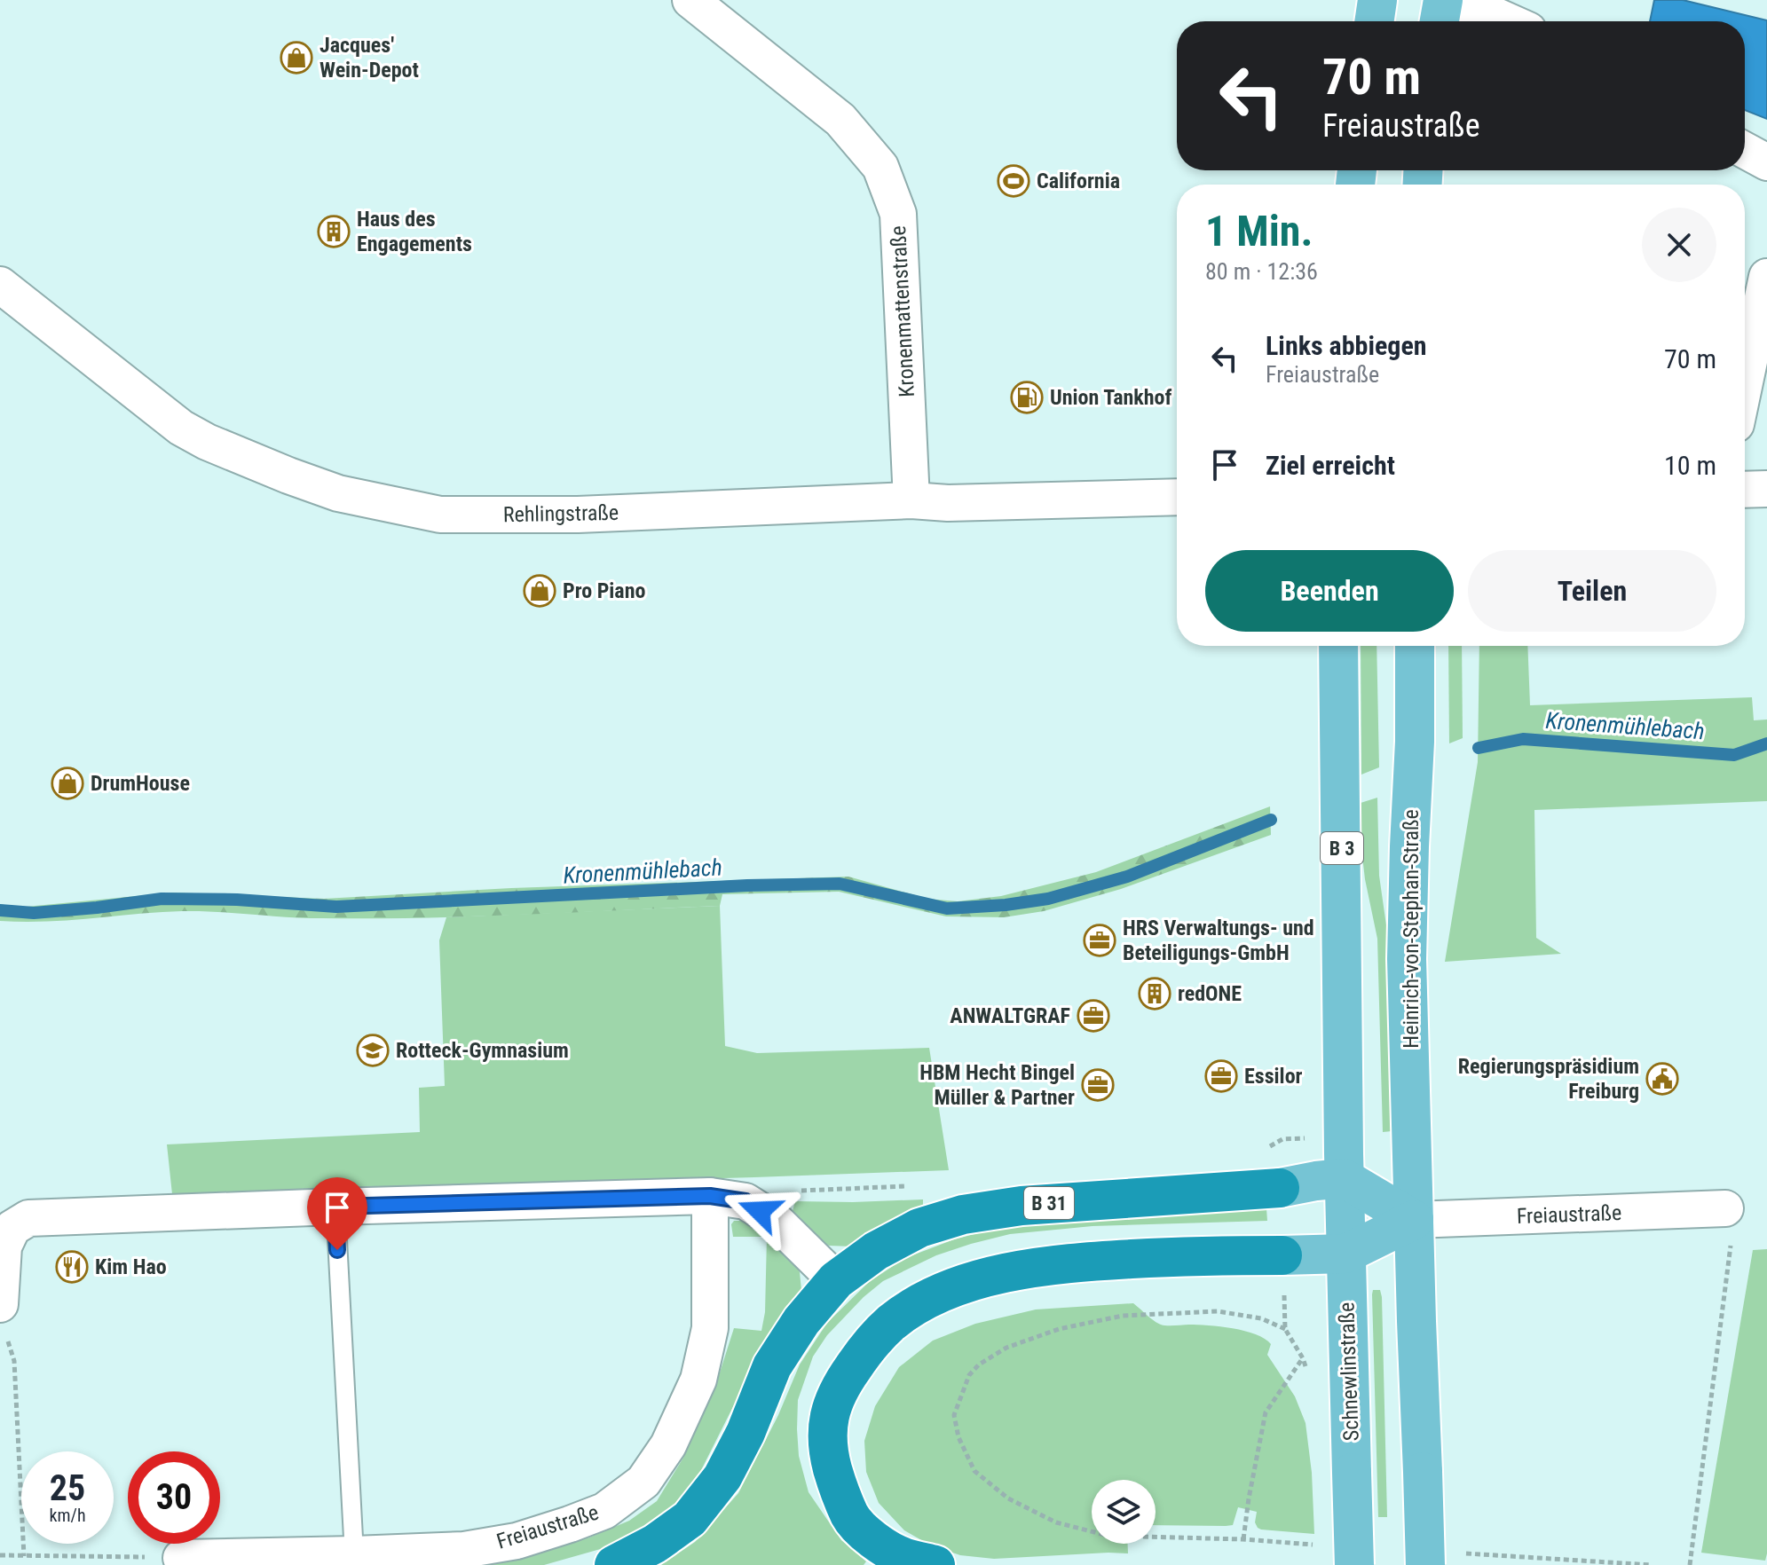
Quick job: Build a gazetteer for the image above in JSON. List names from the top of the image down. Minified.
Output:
{"streets":{"highway":["B 31"],"main road":["B 3","Heinrich-von-Stephan-Straße","Schnewlinstraße"],"street":["Kronenmattenstraße","Rehlingstraße","Freiaustraße"]},"crossings":[["Kronenmattenstraße","Rehlingstraße"],["B 3","B 31"],["B 3","Schnewlinstraße"],["Heinrich-von-Stephan-Straße","Freiaustraße"],["B 31","Schnewlinstraße"]],"water":["Kronenmühlebach"],"places":{"shop":["Jacques' Wein-Depot","Pro Piano","DrumHouse"],"sports":["California"],"building":["Haus des Engagements","redONE"],"fuel station":["Union Tankhof"],"office":["HRS Verwaltungs- und Beteiligungs-GmbH","ANWALTGRAF","Essilor","HBM Hecht Bingel Müller & Partner"],"school or university":["Rotteck-Gymnasium"],"public building":["Regierungspräsidium Freiburg"],"restaurant":["Kim Hao"]},"page":{"turn":["70 m","Freiaustraße"],"heading":["1 Min.","80 m · 12:36"],"list":[{"name":"Links abbiegen","note":"Freiaustraße","value":"70 m"},{"name":"Ziel erreicht","value":"10 m"}],"buttons":["Beenden","Teilen"],"speed":"25 km/h","limit":"30"}}
